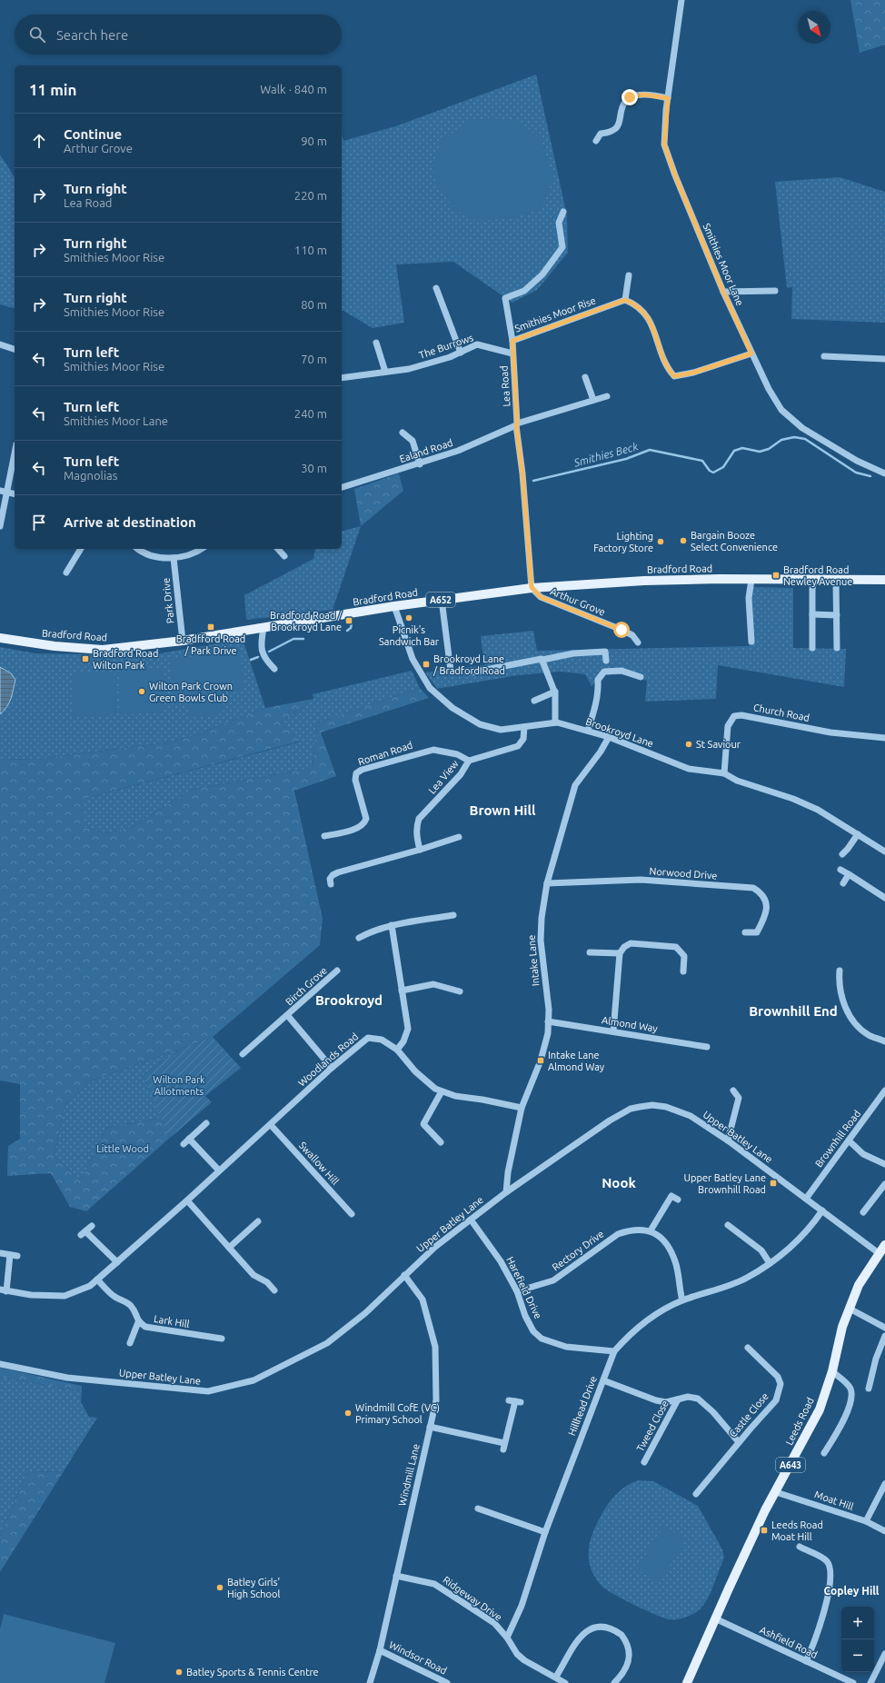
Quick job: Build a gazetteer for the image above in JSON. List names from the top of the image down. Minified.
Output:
{"streets":{"main road":["Bradford Road","A652","Leeds Road","A643"],"street":["Smithies Moor Lane","Smithies Moor Rise","The Burrows","Lea Road","Ealand Road","Park Drive","Arthur Grove","Church Road","Brookroyd Lane","Roman Road","Lea View","Norwood Drive","Intake Lane","Birch Grove","Almond Way","Woodlands Road","Upper Batley Lane","Brownhill Road","Swallow Hill","Rectory Drive","Harefield Drive","Lark Hill","Hillhead Drive","Castle Close","Tweed Close","Windmill Lane","Moat Hill","Ridgeway Drive","Ashfield Road","Windsor Road"]},"crossings":[["Smithies Moor Rise","Lea Road"],["The Burrows","Lea Road"],["Lea Road","Ealand Road"],["Lea Road","Bradford Road"],["Lea Road","Arthur Grove"],["Bradford Road","Park Drive"],["Bradford Road","Arthur Grove"],["Bradford Road","Brookroyd Lane"],["Church Road","Brookroyd Lane"],["Brookroyd Lane","Lea View"],["Brookroyd Lane","Intake Lane"],["Roman Road","Lea View"],["Norwood Drive","Intake Lane"],["Intake Lane","Almond Way"],["Intake Lane","Woodlands Road"],["Intake Lane","Upper Batley Lane"],["Birch Grove","Woodlands Road"],["Woodlands Road","Swallow Hill"],["Woodlands Road","Lark Hill"],["Upper Batley Lane","Brownhill Road"],["Upper Batley Lane","Harefield Drive"],["Upper Batley Lane","Hillhead Drive"],["Upper Batley Lane","Leeds Road"],["Upper Batley Lane","Windmill Lane"],["Rectory Drive","Harefield Drive"],["Harefield Drive","Hillhead Drive"],["Hillhead Drive","Ridgeway Drive"],["Leeds Road","Moat Hill"],["Leeds Road","Ashfield Road"],["Windmill Lane","Ridgeway Drive"],["Windmill Lane","Windsor Road"]],"districts":["Brown Hill","Brookroyd","Brownhill End","Nook","Copley Hill"],"water":["Smithies Beck"],"parks":["Wilton Park Allotments","Little Wood"],"places":{"other":["Bargain Booze Select Convenience","Lighting Factory Store","Picnik's Sandwich Bar","Wilton Park Crown Green Bowls Club","St Saviour","Windmill CofE (VC) Primary School","Batley Girls' High School","Batley Sports & Tennis Centre"],"transit":["Bradford Road Newley Avenue","Bradford Road / Brookroyd Lane","Bradfford Road / Park Drive","Bradford Road Wilton Park","Brookroyd Lane / Bradford Road","Intake Lane Almond Way","Upper Batley Lane Brownhill Road","Leeds Road Moat Hill"]},"north":"bottom right","page":{"search":"Search here","heading":["11 min","Walk · 840 m"],"list":[["Continue","Arthur Grove","90 m"],["Turn right","Lea Road","220 m"],["Turn right","Smithies Moor Rise","110 m"],["Turn right","Smithies Moor Rise","80 m"],["Turn left","Smithies Moor Rise","70 m"],["Turn left","Smithies Moor Lane","240 m"],["Turn left","Magnolias","30 m"],"Arrive at destination"],"map_buttons":["+","−"]}}
